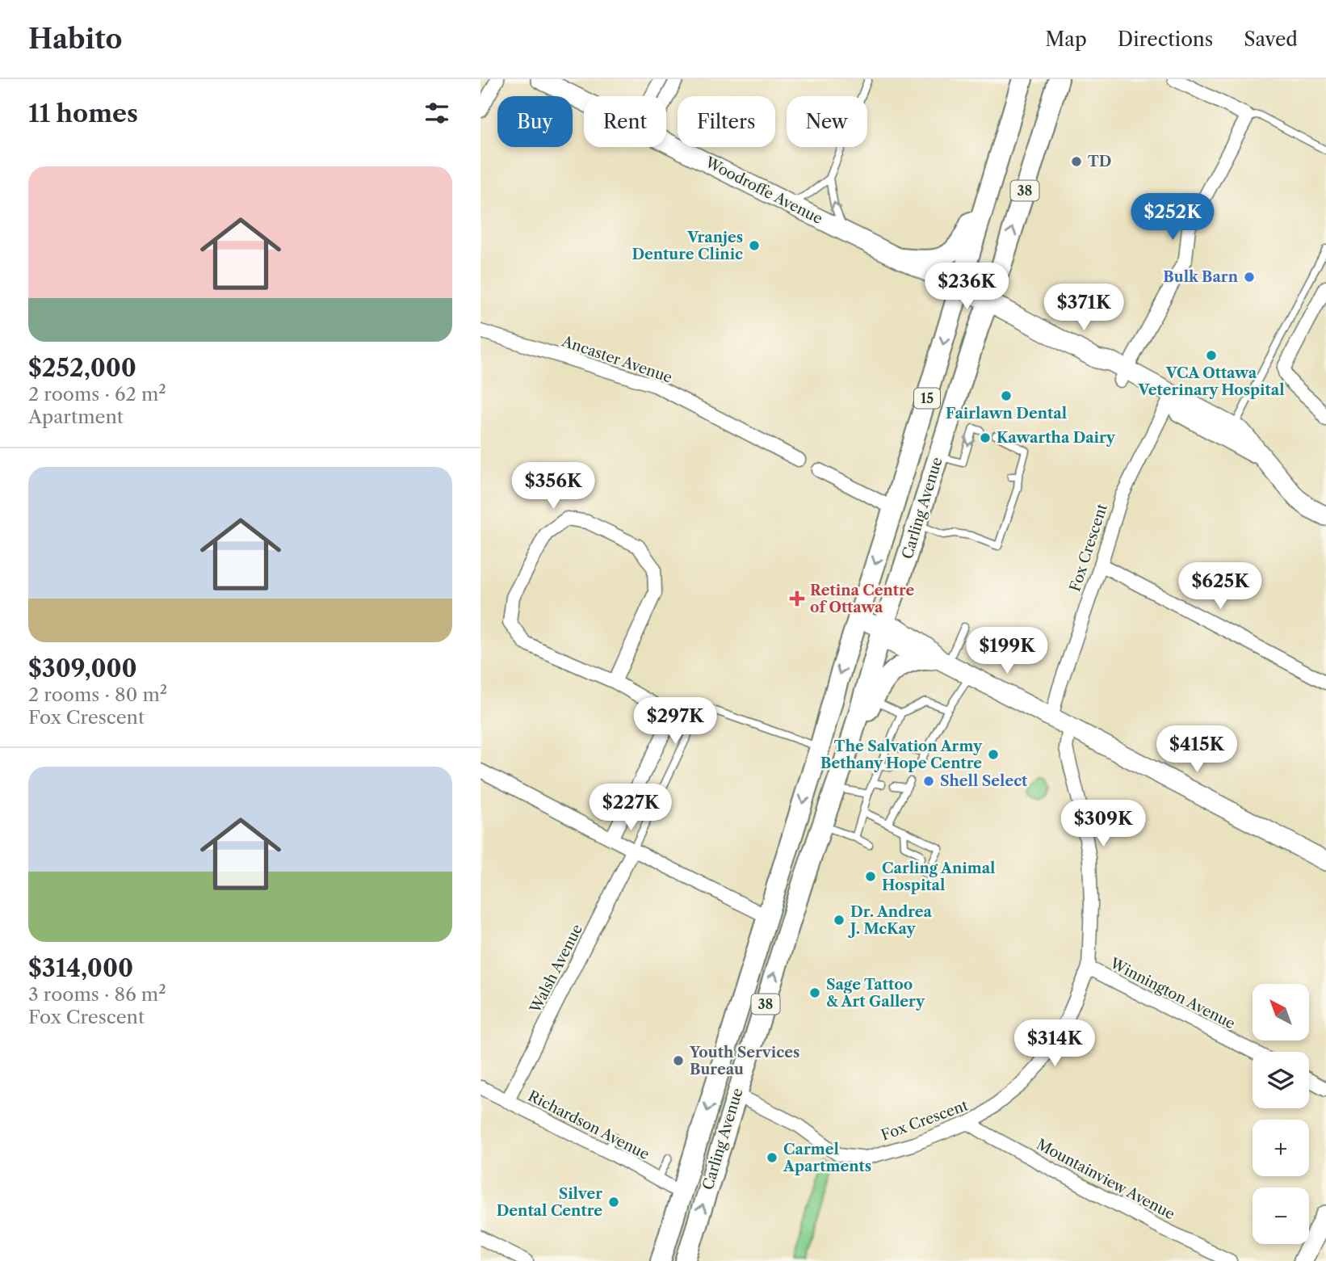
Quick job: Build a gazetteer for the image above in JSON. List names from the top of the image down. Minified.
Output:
{"streets":{"main road":["Woodroffe Avenue","38","15","Carling Avenue"],"street":["Ancaster Avenue","Fox Crescent","Walsh Avenue","Winnington Avenue","Richardson Avenue","Mountainview Avenue"]},"crossings":[["Woodroffe Avenue","Carling Avenue"],["Woodroffe Avenue","Fox Crescent"],["Carling Avenue","Fox Crescent"],["Carling Avenue","Richardson Avenue"],["Fox Crescent","Winnington Avenue"],["Fox Crescent","Mountainview Avenue"],["Walsh Avenue","Richardson Avenue"]],"places":{"other":["TD","Vranjes Denture Clinic","Bulk Barn","VCA Ottawa Veterinary Hospital","Fairlawn Dental","Kawartha Dairy","The Salvation Army Bethany Hope Centre","Shell Select","Carling Animal Hospital","Dr. Andrea J. McKay","Sage Tattoo & Art Gallery","Youth Services Bureau","Carmel Apartments","Silver Dental Centre"],"health":["Retina Centre of Ottawa"]},"north":"top left","page":{"header":"Habito","nav":["Map","Directions","Saved"],"heading":"11 homes","chip":["Buy","Rent","Filters","New"],"list":[{"name":"$252,000","note":"2 rooms · 62 m² · Apartment"},{"name":"$309,000","note":"2 rooms · 80 m² · Fox Crescent"},{"name":"$314,000","note":"3 rooms · 86 m² · Fox Crescent"}],"price":["$252K","$236K","$371K","$356K","$625K","$199K","$297K","$415K","$227K","$309K","$314K"],"map_buttons":["+","−"]}}
